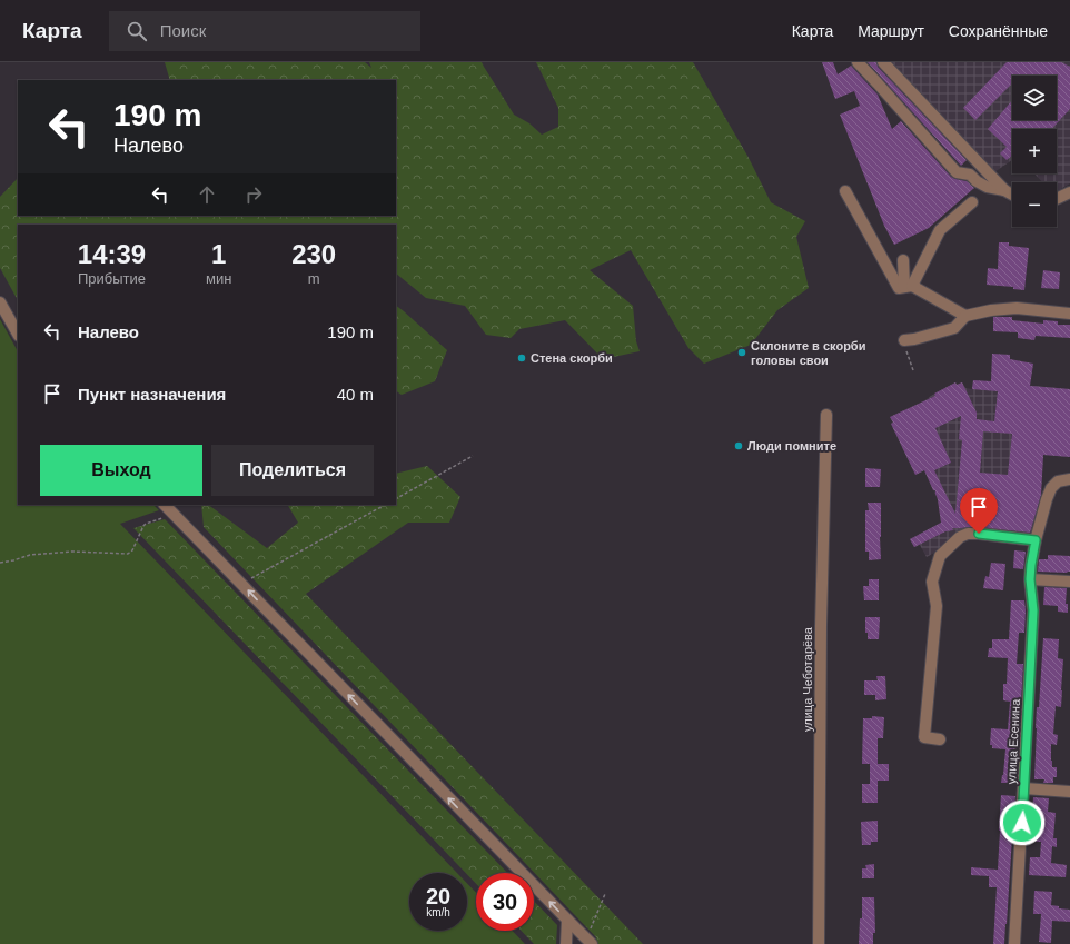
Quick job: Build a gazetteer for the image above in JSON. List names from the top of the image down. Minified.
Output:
{"streets":{"street":["улица Чеботарёва","улица Есенина"]},"places":["Склоните в скорби головы свои","Стена скорби","Люди помните"],"page":{"header":"Карта","search":"Поиск","nav":["Карта","Маршрут","Сохранённые"],"map_buttons":["+","−"],"turn":["190 m","Налево"],"eta":["14:39","Прибытие","1","мин","230","m"],"list":[{"name":"Налево","value":"190 m"},{"name":"Пункт назначения","value":"40 m"}],"buttons":["Выход","Поделиться"],"speed":"20 km/h","limit":"30"}}
